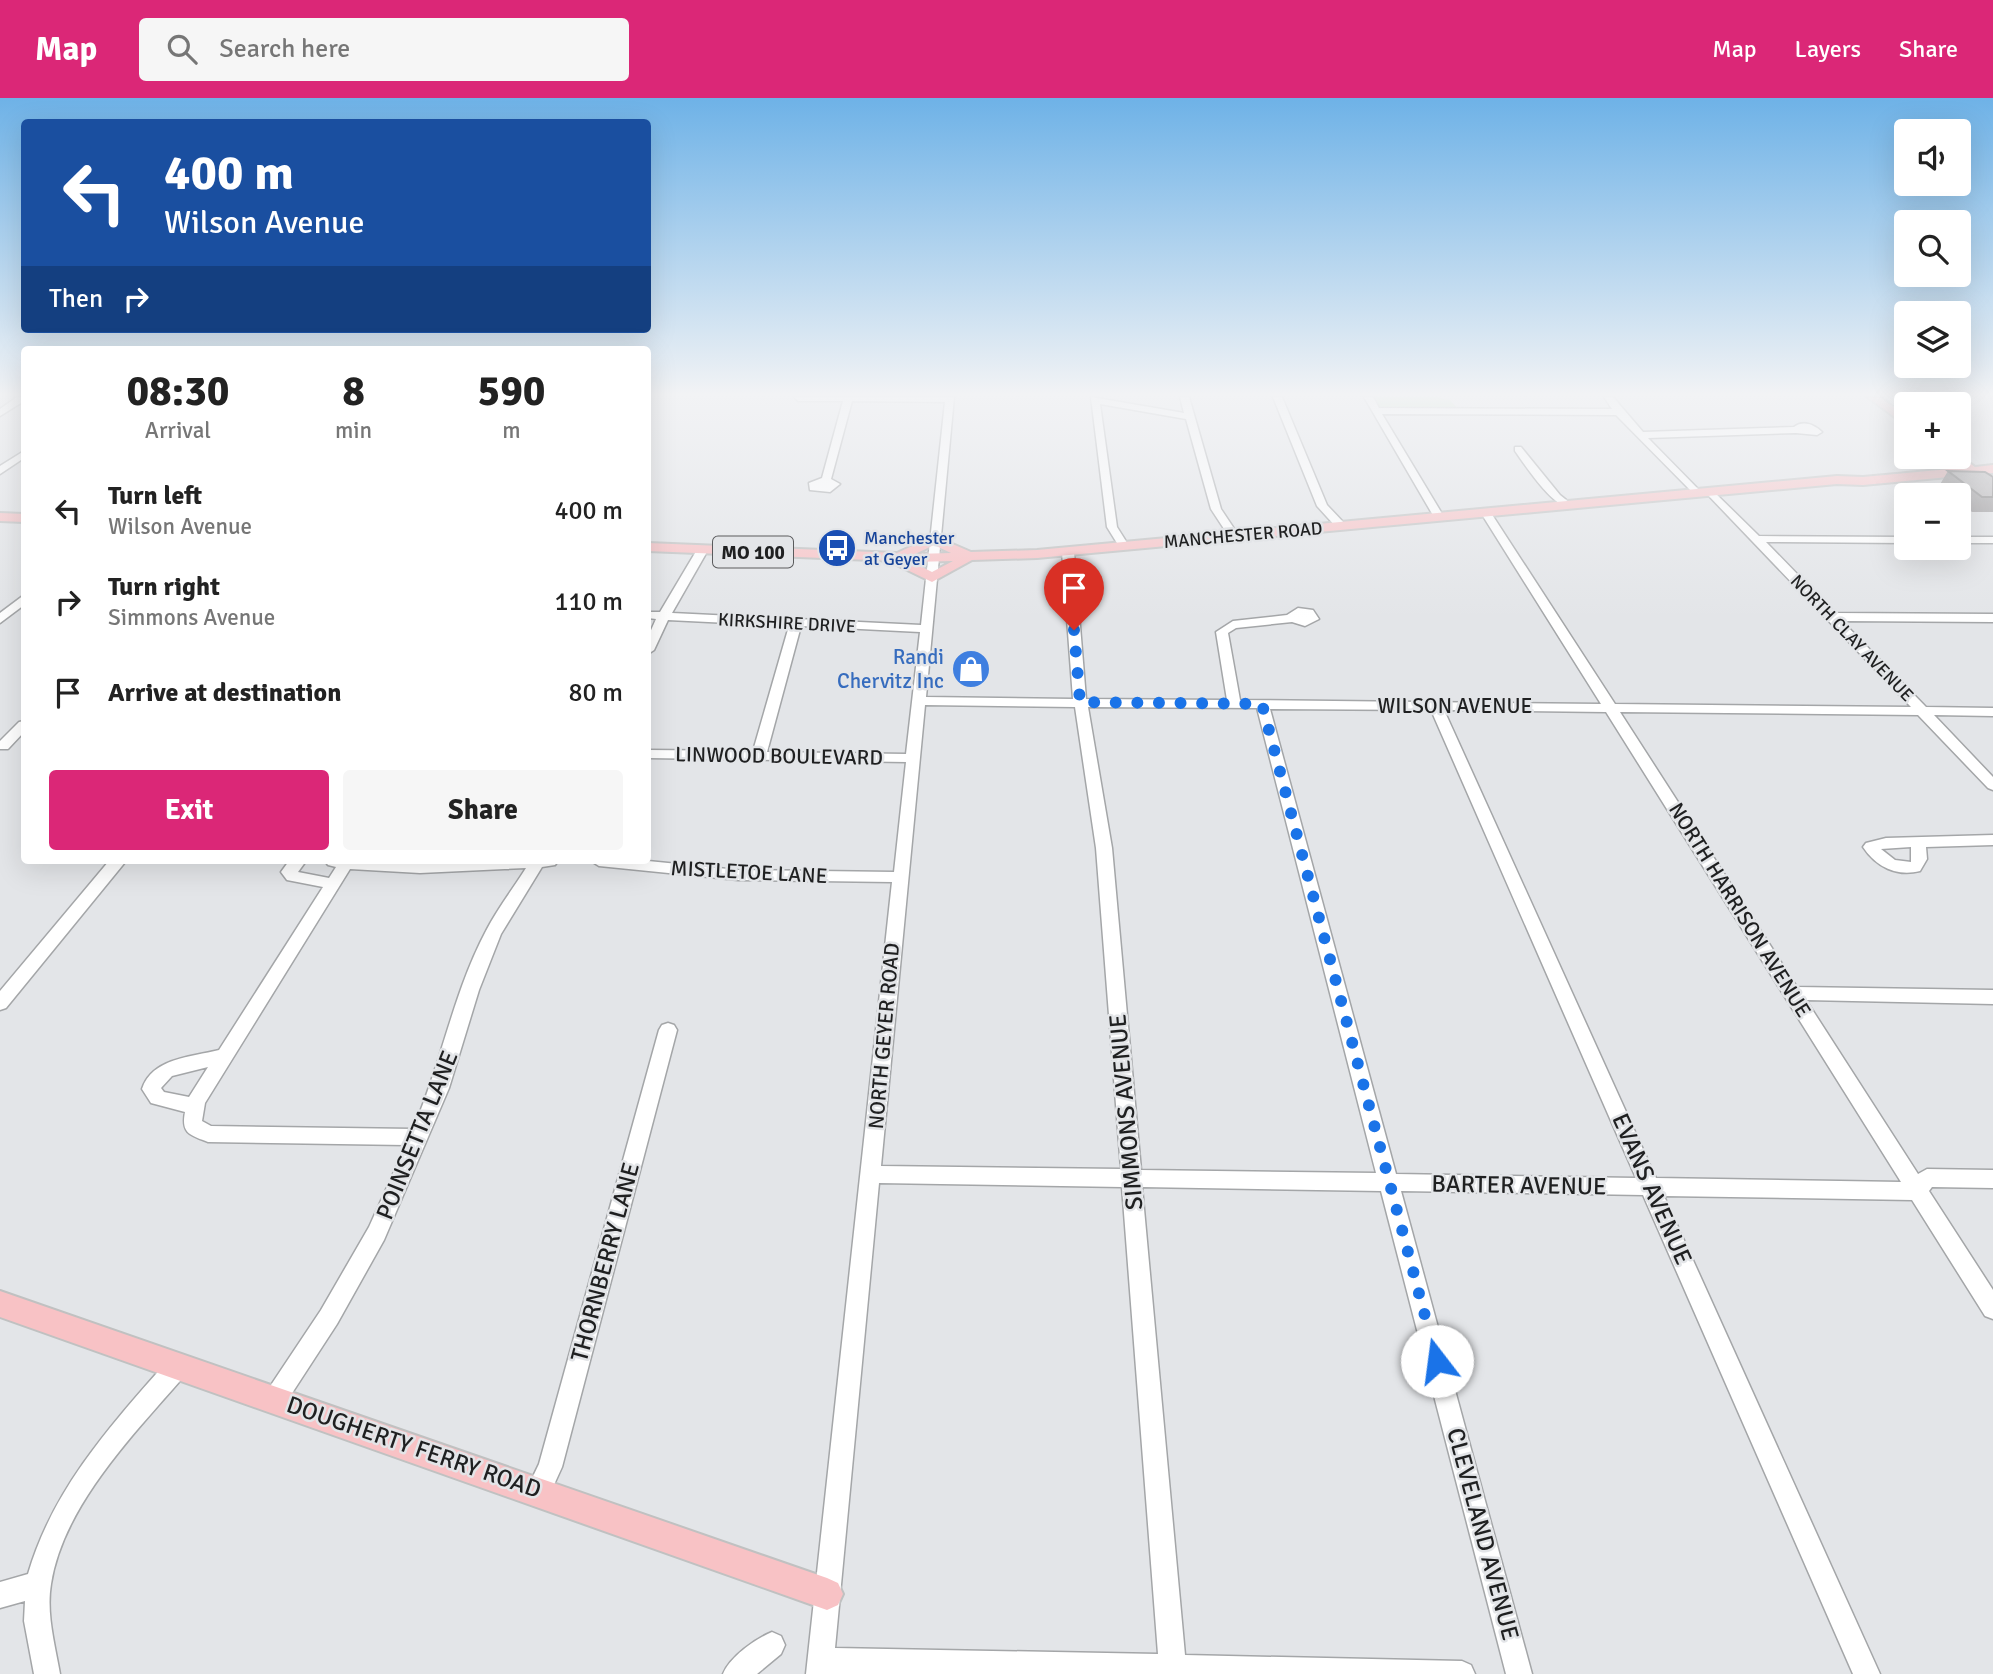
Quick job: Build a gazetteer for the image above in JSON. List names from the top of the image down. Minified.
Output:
{"streets":{"main road":["MANCHESTER ROAD","MO 100","DOUGHERTY FERRY ROAD"],"street":["KIRKSHIRE DRIVE","NORTH CLAY AVENUE","WILSON AVENUE","LINWOOD BOULEVARD","MISTLETOE LANE","NORTH HARRISON AVENUE","NORTH GEYER ROAD","SIMMONS AVENUE","POINSETTA LANE","BARTER AVENUE","EVANS AVENUE","THORNBERRY LANE","CLEVELAND AVENUE"]},"crossings":[["MANCHESTER ROAD","NORTH CLAY AVENUE"],["MANCHESTER ROAD","NORTH HARRISON AVENUE"],["MANCHESTER ROAD","NORTH GEYER ROAD"],["MANCHESTER ROAD","SIMMONS AVENUE"],["KIRKSHIRE DRIVE","NORTH GEYER ROAD"],["NORTH CLAY AVENUE","WILSON AVENUE"],["WILSON AVENUE","NORTH HARRISON AVENUE"],["WILSON AVENUE","NORTH GEYER ROAD"],["WILSON AVENUE","SIMMONS AVENUE"],["WILSON AVENUE","EVANS AVENUE"],["WILSON AVENUE","CLEVELAND AVENUE"],["LINWOOD BOULEVARD","NORTH GEYER ROAD"],["MISTLETOE LANE","NORTH GEYER ROAD"],["NORTH HARRISON AVENUE","BARTER AVENUE"],["NORTH GEYER ROAD","BARTER AVENUE"],["NORTH GEYER ROAD","DOUGHERTY FERRY ROAD"],["SIMMONS AVENUE","BARTER AVENUE"],["POINSETTA LANE","DOUGHERTY FERRY ROAD"],["BARTER AVENUE","EVANS AVENUE"],["BARTER AVENUE","CLEVELAND AVENUE"],["THORNBERRY LANE","DOUGHERTY FERRY ROAD"]],"places":{"bus stop":["Manchester at Geyer"],"shop":["Randi Chervitz Inc"]},"page":{"header":"Map","search":"Search here","nav":["Map","Layers","Share"],"map_buttons":["+","−"],"turn":["400 m","Wilson Avenue"],"then":"Then","eta":["08:30","Arrival","8","min","590","m"],"list":[{"name":"Turn left","note":"Wilson Avenue","value":"400 m"},{"name":"Turn right","note":"Simmons Avenue","value":"110 m"},{"name":"Arrive at destination","value":"80 m"}],"buttons":["Exit","Share"]}}
